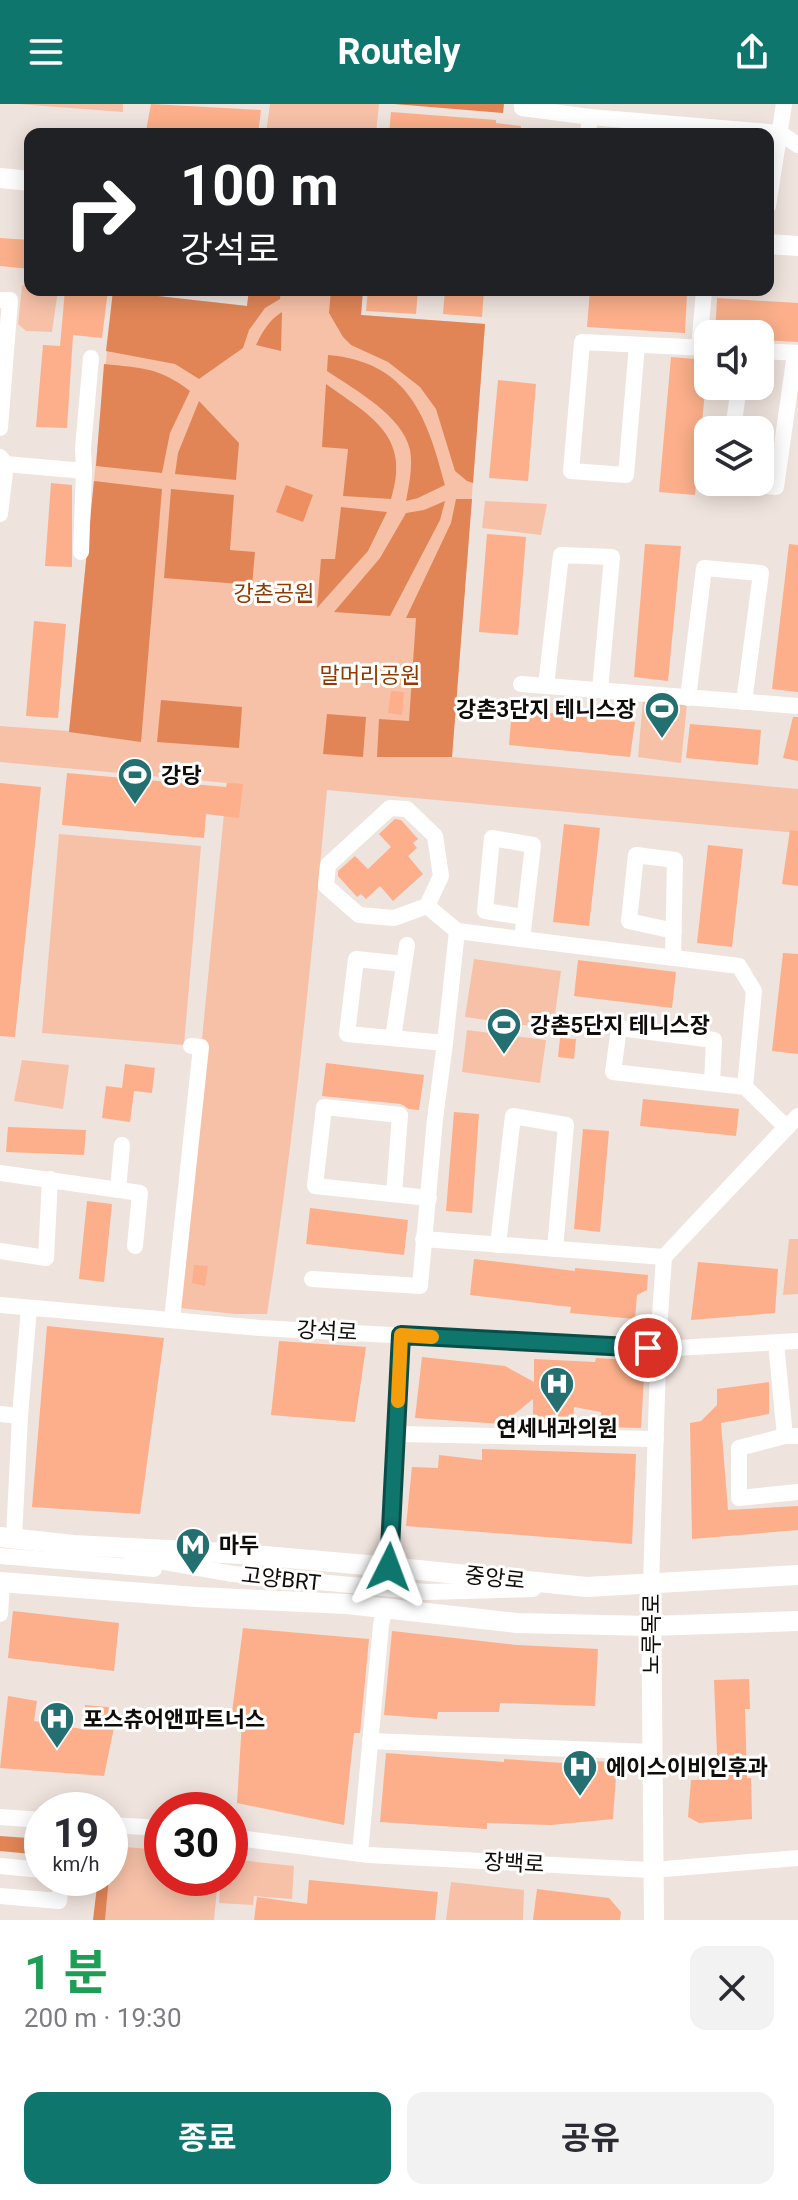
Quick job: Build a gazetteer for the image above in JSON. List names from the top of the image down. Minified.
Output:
{"streets":{"main road":["중앙로","노루목로"],"street":["강석로","고양BRT","장백로"]},"crossings":[["강석로","노루목로"],["중앙로","고양BRT"],["중앙로","노루목로"],["노루목로","장백로"]],"parks":["강촌공원","말머리공원"],"places":{"sports":["강촌3단지 테니스장","강당","강촌5단지 테니스장"],"hospital":["연세내과의원","포스츄어앤파트너스","에이스이비인후과"],"metro station":["마두"]},"page":{"header":"Routely","turn":["100 m","강석로"],"speed":"19 km/h","limit":"30","heading":["1 분","200 m · 19:30"],"buttons":["종료","공유"]}}
